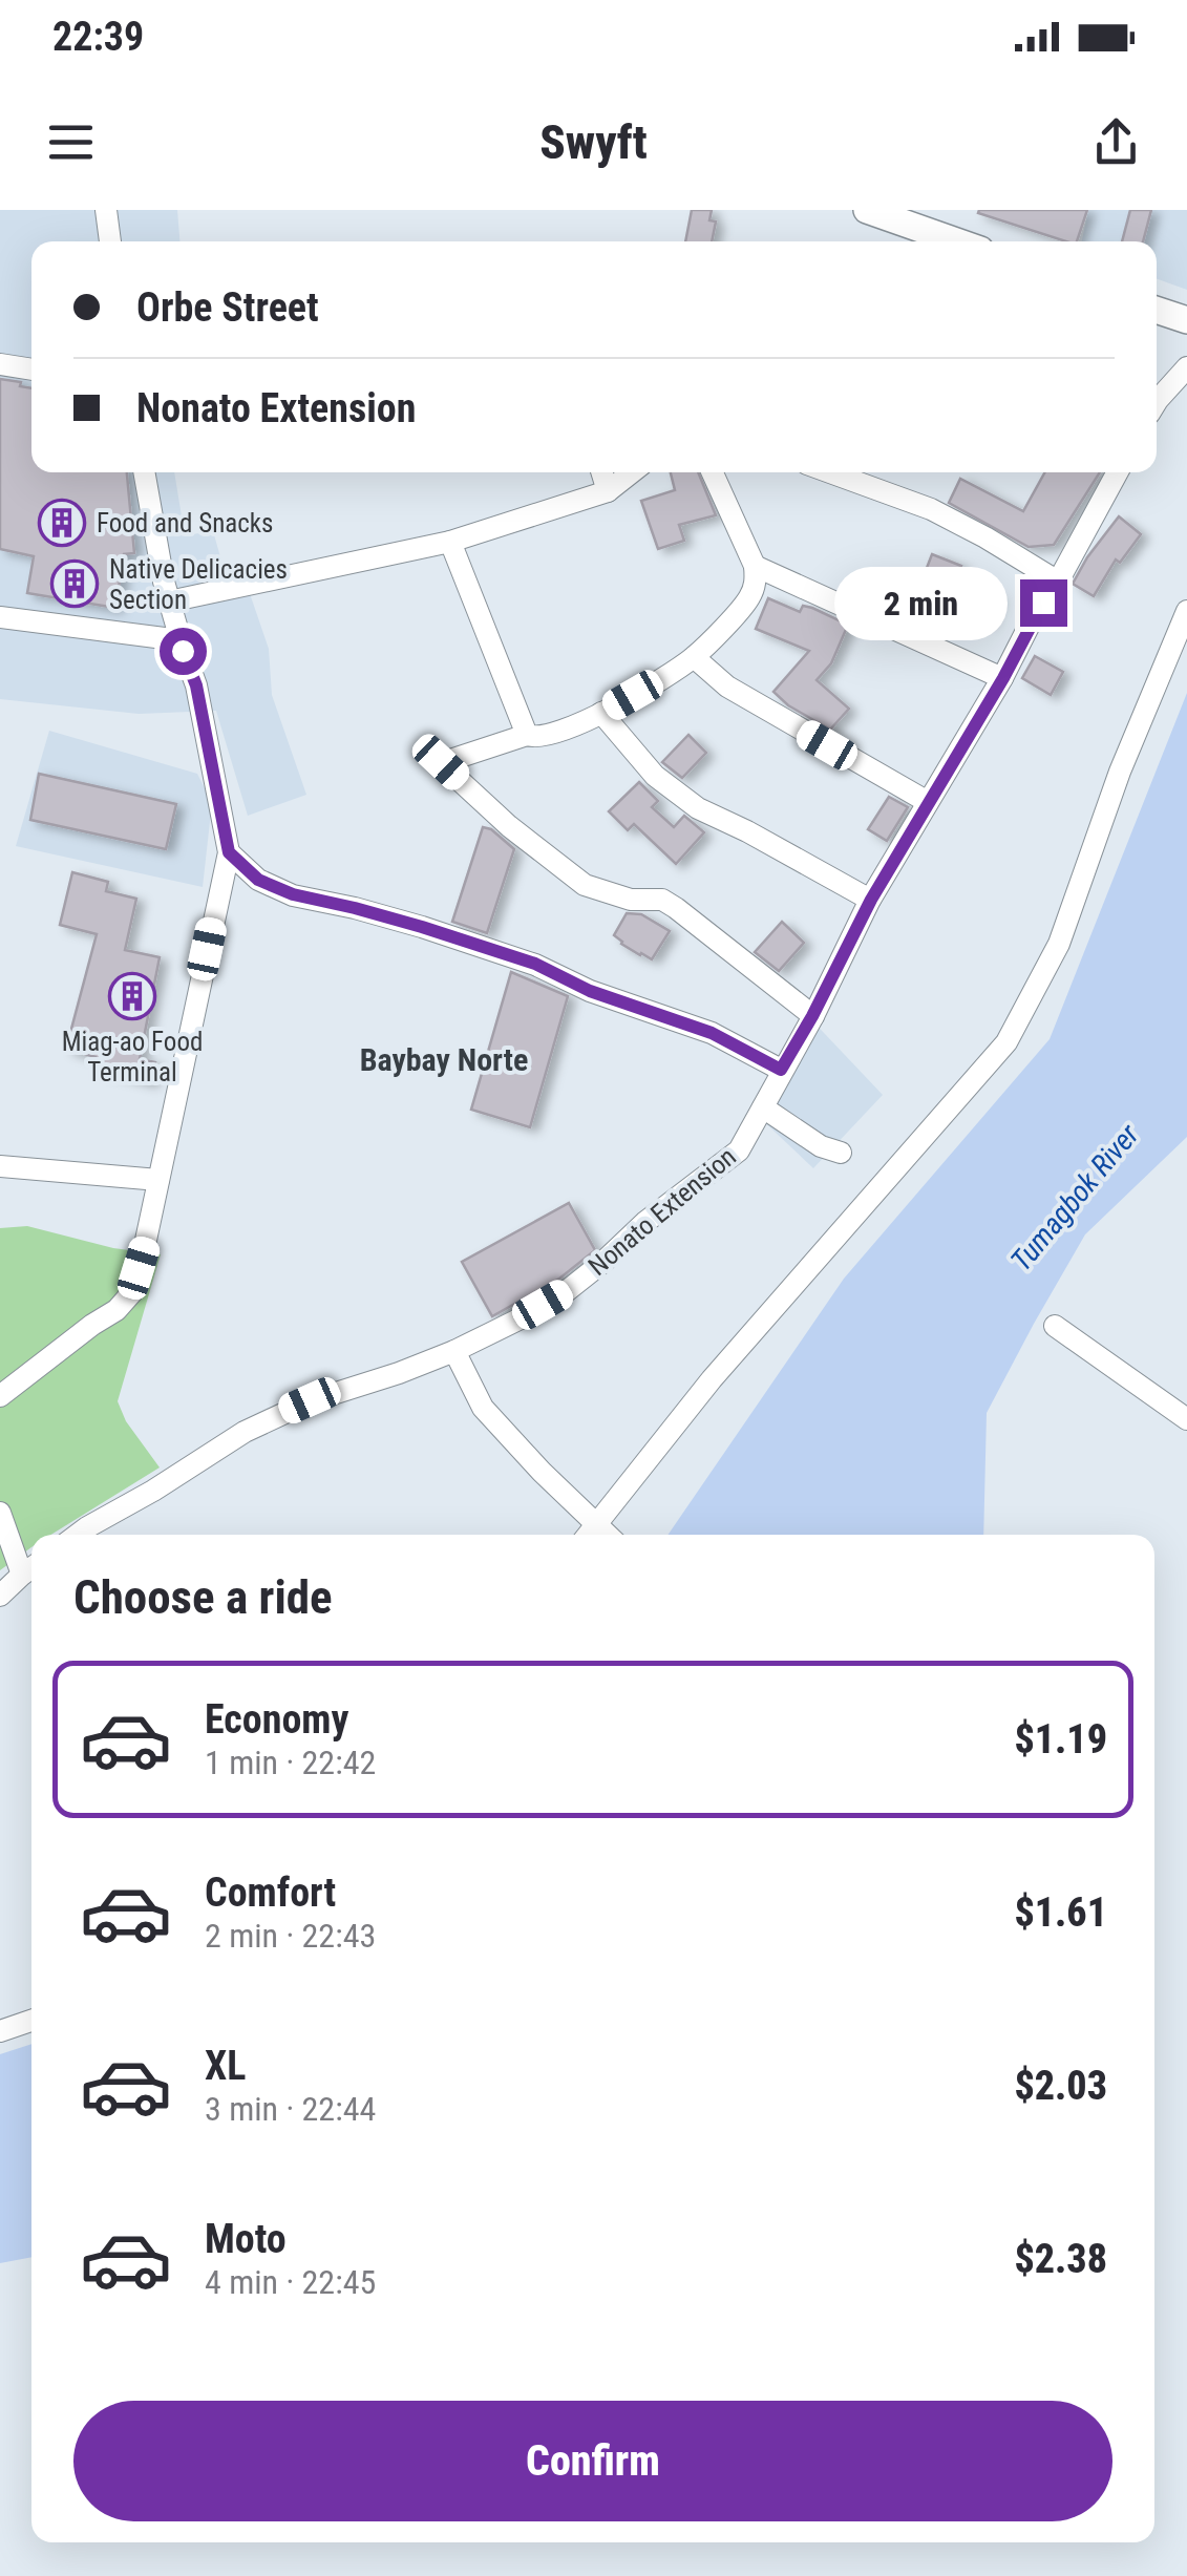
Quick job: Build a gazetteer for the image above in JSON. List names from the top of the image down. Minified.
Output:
{"streets":{"street":["Nonato Extension"]},"districts":["Baybay Norte"],"water":["Tumagbok River"],"places":{"building":["Food and Snacks","Native Delicacies Section","Miag-ao Food Terminal"]},"page":{"status":"22:39","header":"Swyft","banner":["Orbe Street","Nonato Extension"],"bubble":"2 min","heading":"Choose a ride","list":[{"name":"Economy","note":"1 min · 22:42","value":"$1.19"},{"name":"Comfort","note":"2 min · 22:43","value":"$1.61"},{"name":"XL","note":"3 min · 22:44","value":"$2.03"},{"name":"Moto","note":"4 min · 22:45","value":"$2.38"}],"buttons":"Confirm"}}
